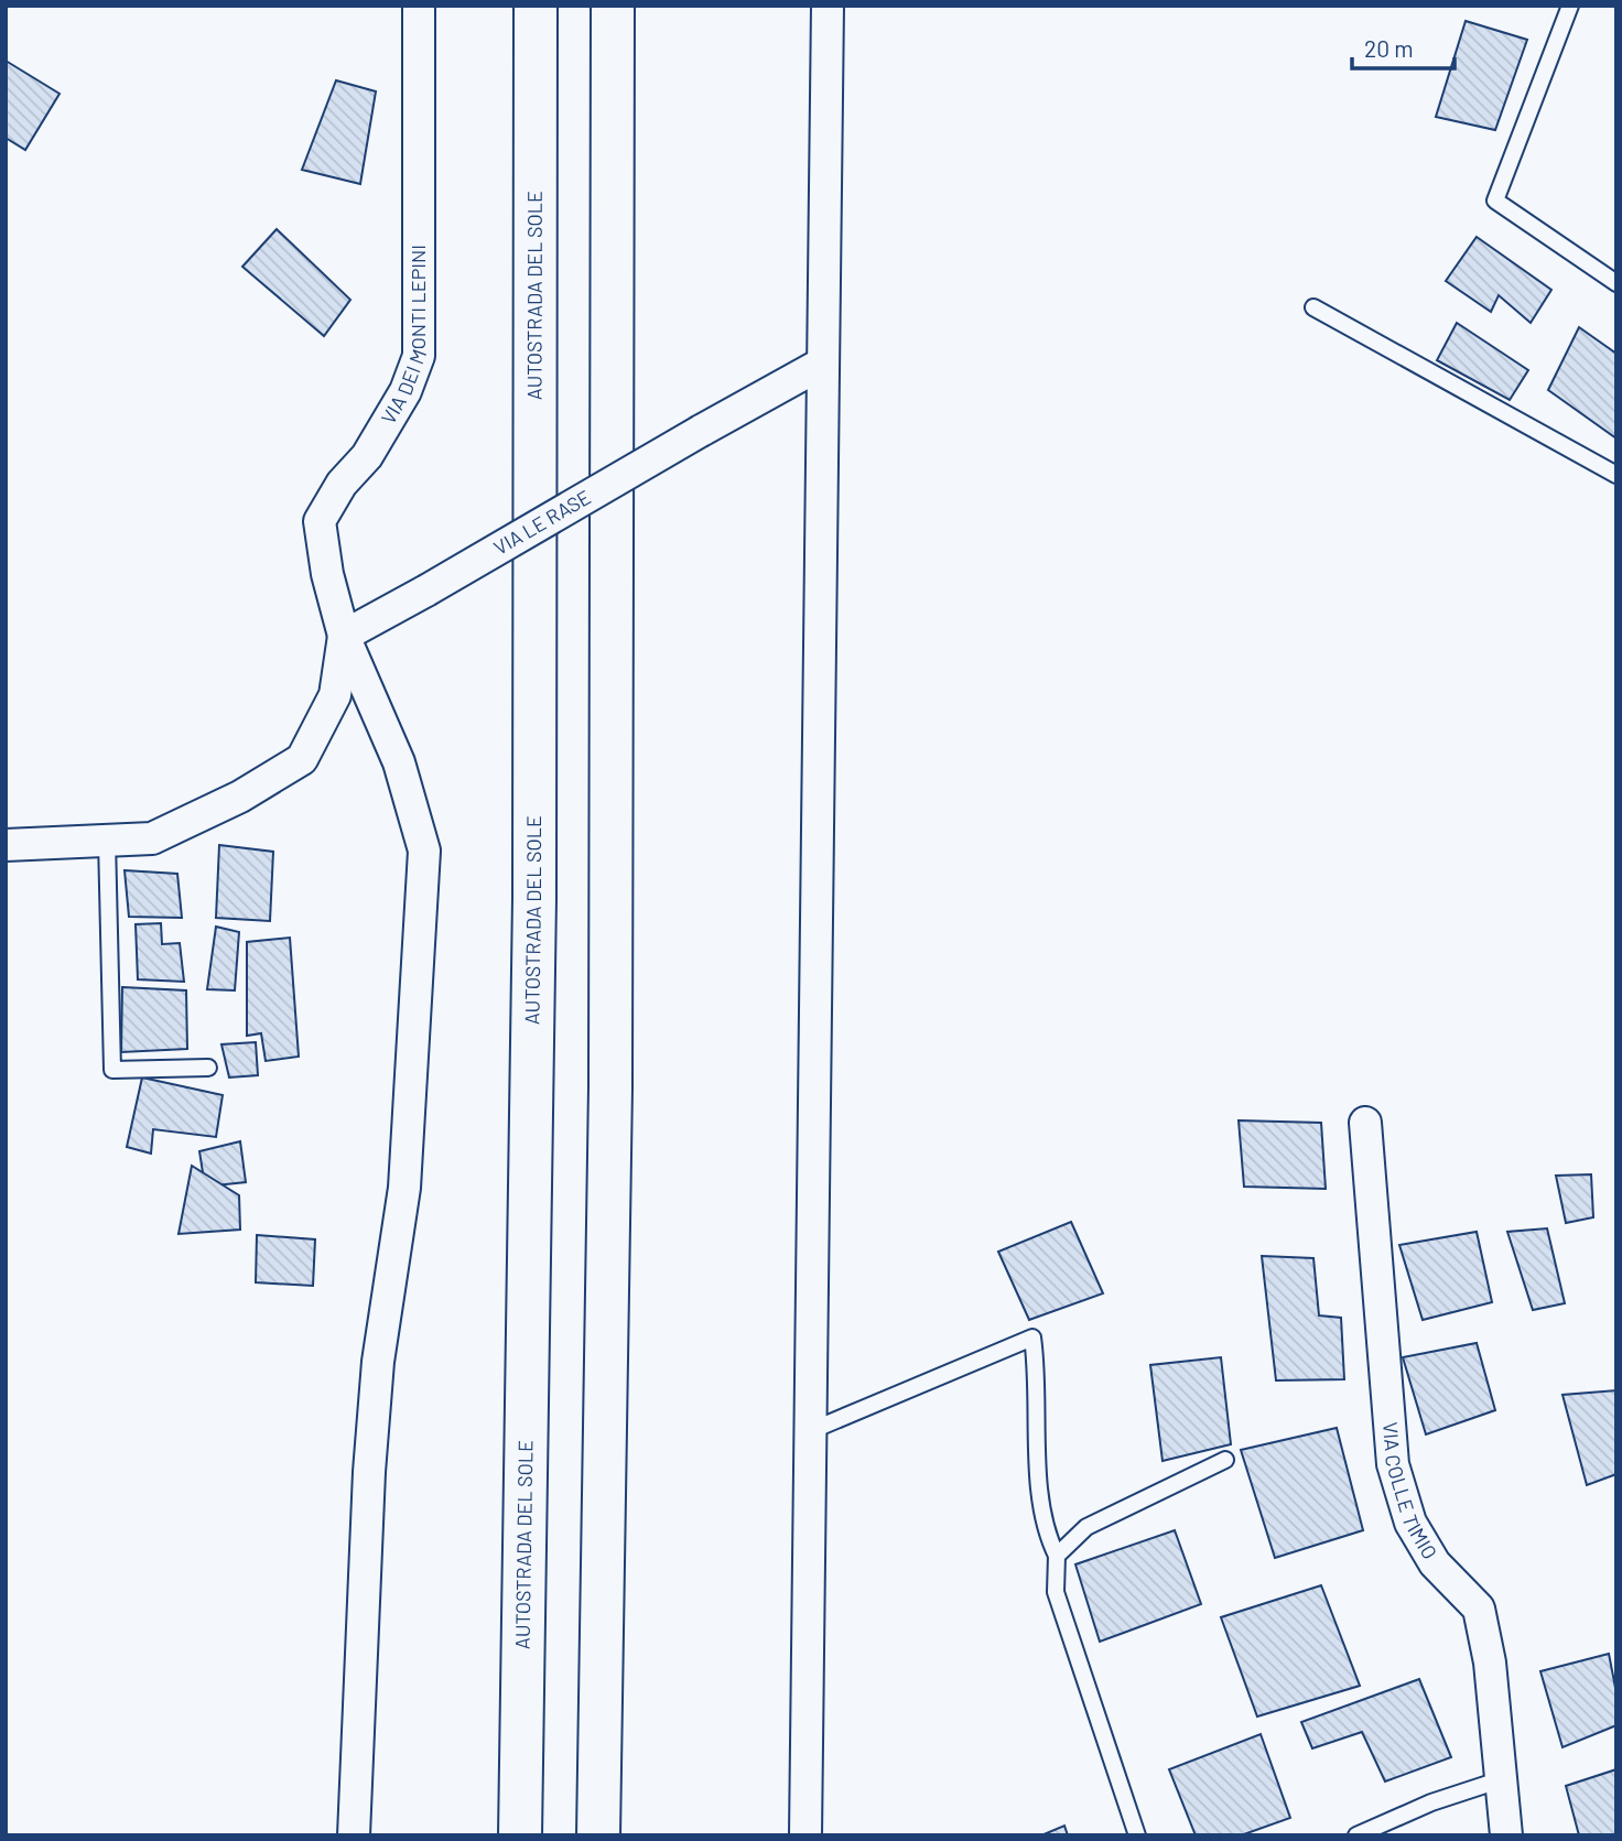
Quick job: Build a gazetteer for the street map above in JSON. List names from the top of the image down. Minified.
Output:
{"streets":{"highway":["AUTOSTRADA DEL SOLE"],"street":["VIA DEI MONTI LEPINI","VIA LE RASE","VIA COLLE TIMIO"]},"crossings":[["VIA DEI MONTI LEPINI","VIA LE RASE"]],"scale_bar":"20 m"}
